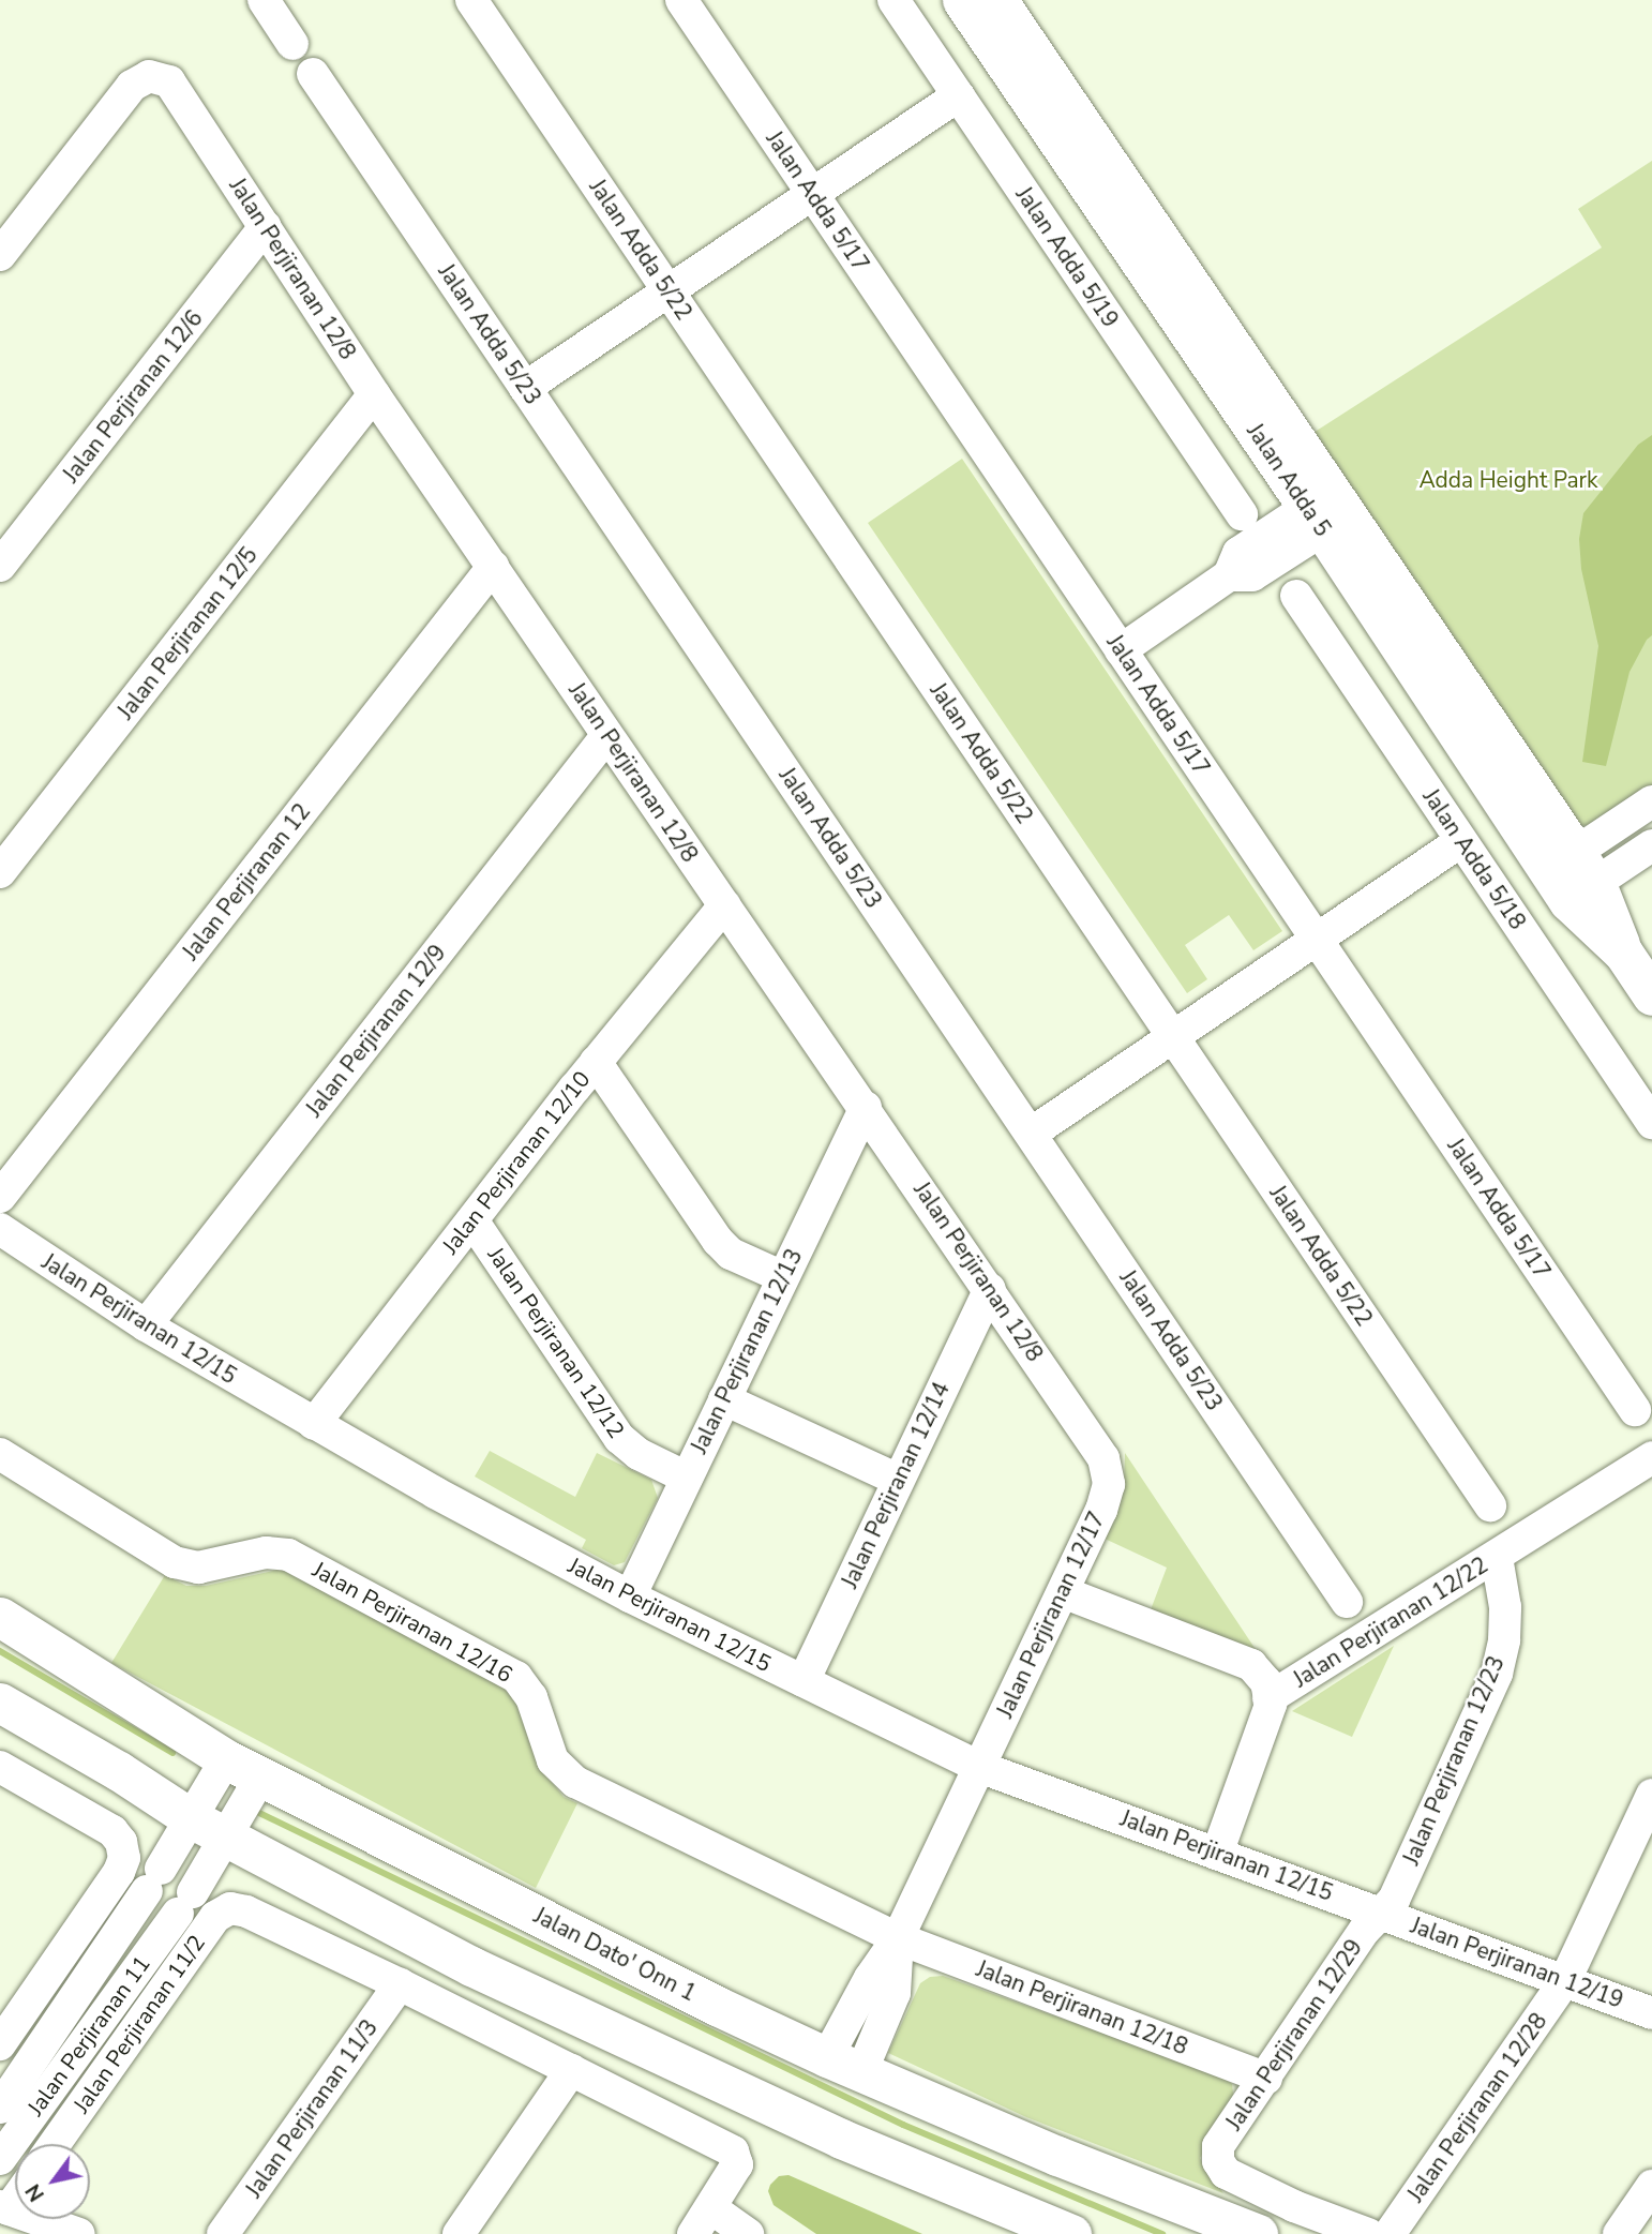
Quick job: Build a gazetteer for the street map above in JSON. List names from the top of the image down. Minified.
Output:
{"streets":{"main road":["Jalan Adda 5","Jalan Dato' Onn 1"],"street":["Jalan Adda 5/17","Jalan Adda 5/22","Jalan Adda 5/19","Jalan Perjiranan 12/8","Jalan Adda 5/23","Jalan Perjiranan 12/6","Jalan Perjiranan 12/5","Jalan Adda 5/18","Jalan Perjiranan 12","Jalan Perjiranan 12/9","Jalan Perjiranan 12/10","Jalan Perjiranan 12/15","Jalan Perjiranan 12/12","Jalan Perjiranan 12/13","Jalan Perjiranan 12/14","Jalan Perjiranan 12/17","Jalan Perjiranan 12/16","Jalan Perjiranan 12/22","Jalan Perjiranan 12/23","Jalan Perjiranan 12/19","Jalan Perjiranan 12/18","Jalan Perjiranan 11/2","Jalan Perjiranan 12/29","Jalan Perjiranan 11","Jalan Perjiranan 12/28","Jalan Perjiranan 11/3"]},"crossings":[["Jalan Perjiranan 12/8","Jalan Perjiranan 12/6"],["Jalan Perjiranan 12/8","Jalan Perjiranan 12/5"],["Jalan Perjiranan 12/8","Jalan Perjiranan 12"],["Jalan Perjiranan 12/8","Jalan Perjiranan 12/9"],["Jalan Perjiranan 12/8","Jalan Perjiranan 12/10"],["Jalan Perjiranan 12/8","Jalan Perjiranan 12/13"],["Jalan Perjiranan 12/8","Jalan Perjiranan 12/14"],["Jalan Perjiranan 12/8","Jalan Perjiranan 12/17"],["Jalan Perjiranan 12/9","Jalan Perjiranan 12/15"],["Jalan Perjiranan 12/10","Jalan Perjiranan 12/15"],["Jalan Perjiranan 12/10","Jalan Perjiranan 12/12"],["Jalan Perjiranan 12/15","Jalan Perjiranan 12/13"],["Jalan Perjiranan 12/15","Jalan Perjiranan 12/14"],["Jalan Perjiranan 12/15","Jalan Perjiranan 12/17"],["Jalan Perjiranan 12/15","Jalan Perjiranan 12/22"],["Jalan Perjiranan 12/15","Jalan Perjiranan 12/23"],["Jalan Perjiranan 12/15","Jalan Perjiranan 12/19"],["Jalan Perjiranan 12/15","Jalan Perjiranan 12/29"],["Jalan Perjiranan 12/12","Jalan Perjiranan 12/13"],["Jalan Perjiranan 12/17","Jalan Perjiranan 12/16"],["Jalan Perjiranan 12/17","Jalan Dato' Onn 1"],["Jalan Perjiranan 12/17","Jalan Perjiranan 12/18"],["Jalan Perjiranan 12/16","Jalan Perjiranan 12/18"],["Jalan Perjiranan 12/22","Jalan Perjiranan 12/23"],["Jalan Perjiranan 12/23","Jalan Perjiranan 12/19"],["Jalan Perjiranan 12/23","Jalan Perjiranan 12/29"],["Jalan Dato' Onn 1","Jalan Perjiranan 11"],["Jalan Perjiranan 12/19","Jalan Perjiranan 12/29"],["Jalan Perjiranan 12/19","Jalan Perjiranan 12/28"],["Jalan Perjiranan 12/18","Jalan Perjiranan 12/29"],["Jalan Perjiranan 11/2","Jalan Perjiranan 11/3"]],"parks":["Adda Height Park"],"north":"bottom left"}
